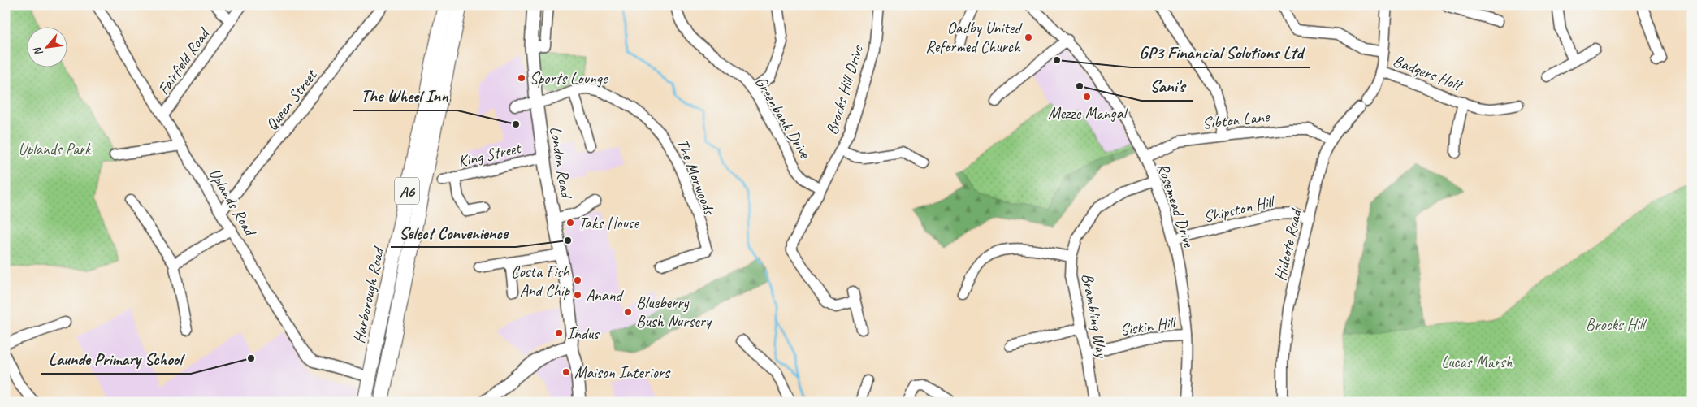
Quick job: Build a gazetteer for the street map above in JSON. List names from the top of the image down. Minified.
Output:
{"streets":{"highway":["A6","Harborough Road"],"main road":["London Road"],"street":["Fairfield Road","Badgers Holt","Brocks Hill Drive","Queen Street","Greenbank Drive","Sibton Lane","King Street","The Morwoods","Uplands Road","Rosemead Drive","Shipston Hill","Hidcote Road","Brambling Way","Siskin Hill"]},"crossings":[["Fairfield Road","Uplands Road"],["Badgers Holt","Hidcote Road"],["Brocks Hill Drive","Greenbank Drive"],["Queen Street","Uplands Road"],["Sibton Lane","Rosemead Drive"],["Sibton Lane","Hidcote Road"],["King Street","London Road"],["London Road","The Morwoods"],["A6","Uplands Road"],["A6","Harborough Road"],["Uplands Road","Harborough Road"],["Rosemead Drive","Shipston Hill"],["Rosemead Drive","Brambling Way"],["Rosemead Drive","Siskin Hill"],["Shipston Hill","Hidcote Road"],["Brambling Way","Siskin Hill"]],"parks":["Uplands Park","Brocks Hill","Lucas Marsh"],"places":["Oadby United Reformed Church","GP3 Financial Solutions Ltd","Sports Lounge","Sani's","Mezze Mangal","The Wheel Inn","Taks House","Select Convenience","Costa Fish And Chip","Anand","Blueberry Bush Nursery","Indus","Launde Primary School","Maison Interiors"],"north":"bottom left"}
